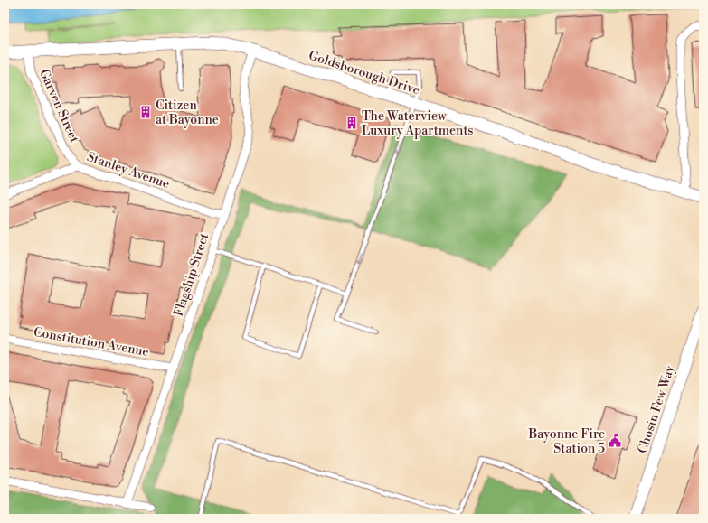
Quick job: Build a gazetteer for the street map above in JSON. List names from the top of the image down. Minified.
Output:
{"streets":{"street":["Goldsborough Drive","Garven Street","Stanley Avenue","Flagship Street","Constitution Avenue","Chosin Few Way"]},"crossings":[["Goldsborough Drive","Garven Street"],["Goldsborough Drive","Flagship Street"],["Garven Street","Stanley Avenue"],["Stanley Avenue","Flagship Street"],["Flagship Street","Constitution Avenue"]],"places":{"building":["Citizen at Bayonne","The Waterview Luxury Apartments"],"public building":["Bayonne Fire Station 5"]}}
